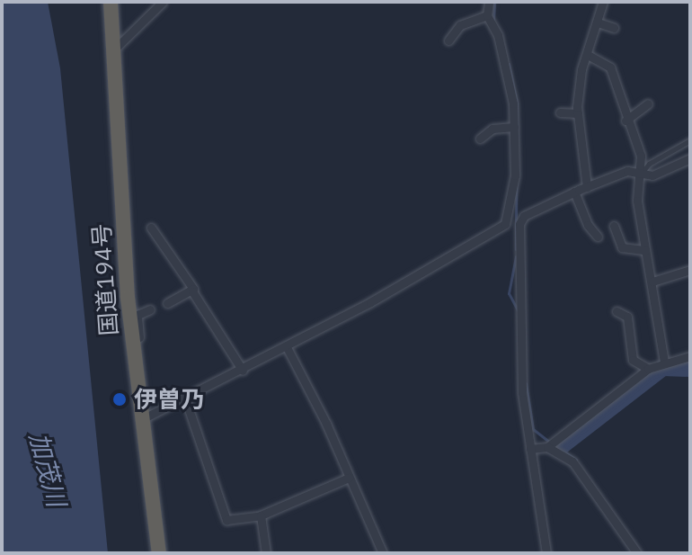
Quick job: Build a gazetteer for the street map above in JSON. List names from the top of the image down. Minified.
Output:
{"streets":{"highway":["国道194号"]},"water":["加茂川"],"places":["伊曽乃"]}
